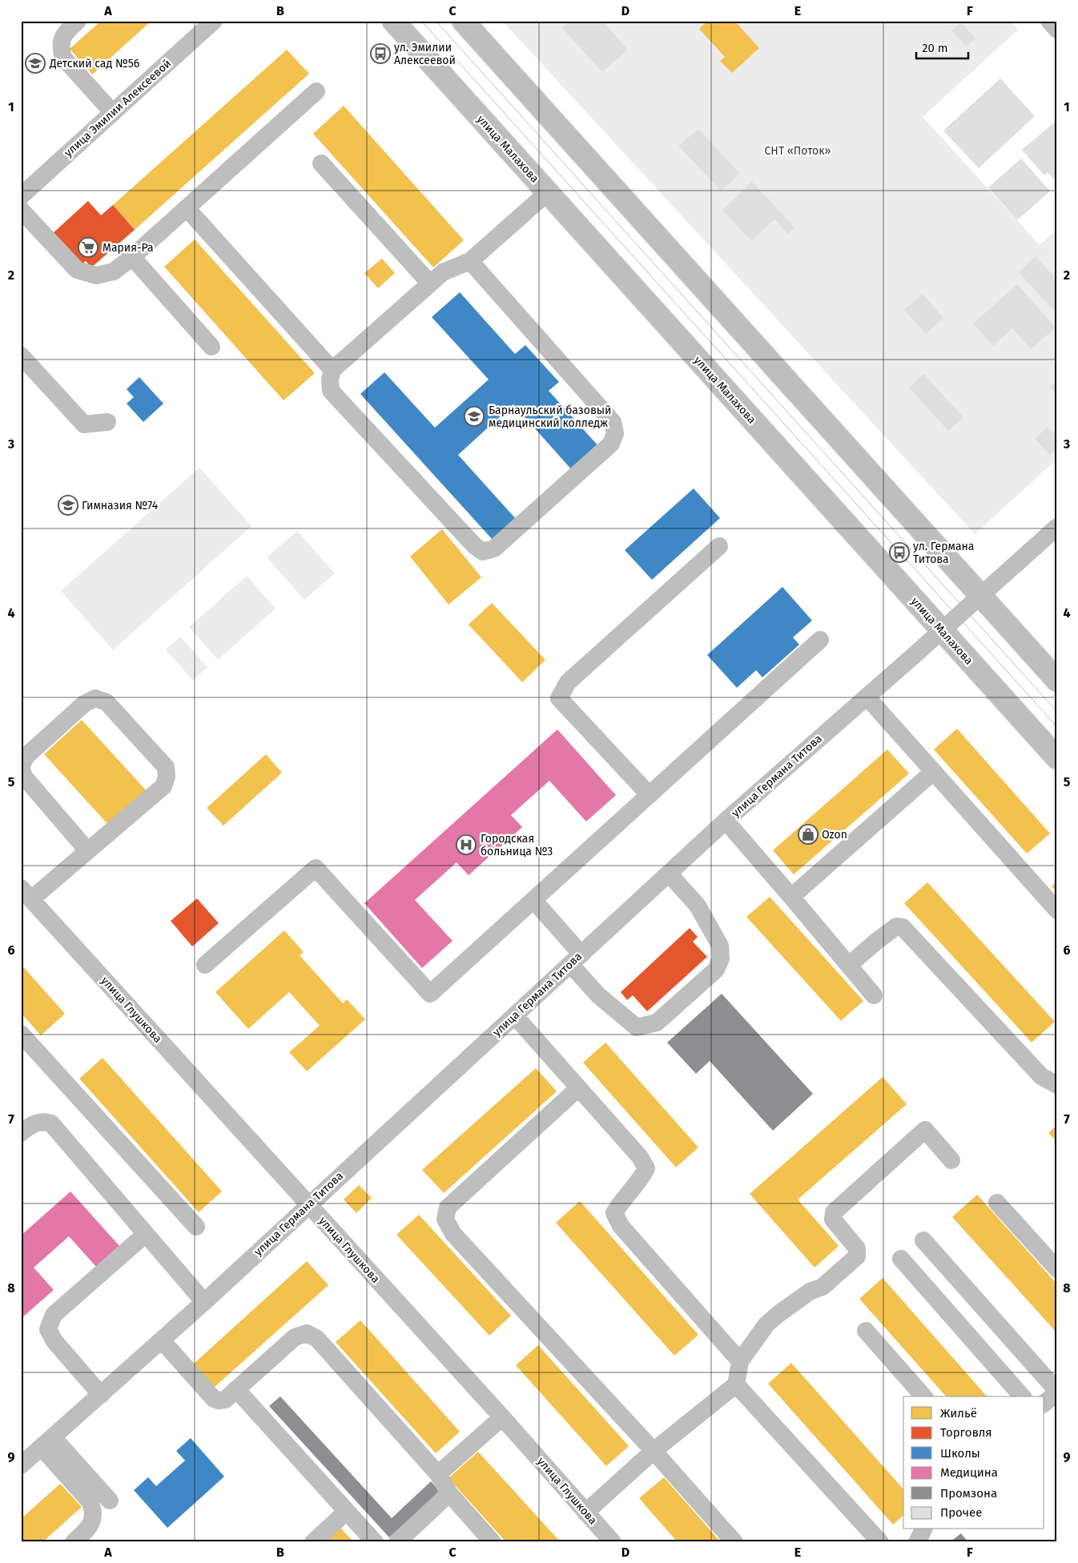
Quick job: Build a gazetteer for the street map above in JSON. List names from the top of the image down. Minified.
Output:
{"streets":{"main road":["улица Малахова"],"street":["улица Эмилии Алексеевой","улица Германа Титова","улица Глушкова"]},"crossings":[["улица Малахова","улица Германа Титова"],["улица Германа Титова","улица Глушкова"]],"parks":["СНТ «Поток»"],"places":{"bus stop":["ул. Эмилии Алексеевой","ул. Германа Титова"],"school or university":["Детский сад №56","Барнаульский базовый медицинский колледж","Гимназия №74"],"supermarket":["Мария-Ра"],"shop":["Ozon"],"hospital":["Городская больница №3"]},"legend":["Жильё","Торговля","Школы","Медицина","Промзона","Прочее"],"scale_bar":"20 m","grid":{"columns":["A","B","C","D","E","F"],"rows":["1","2","3","4","5","6","7","8","9"]}}
